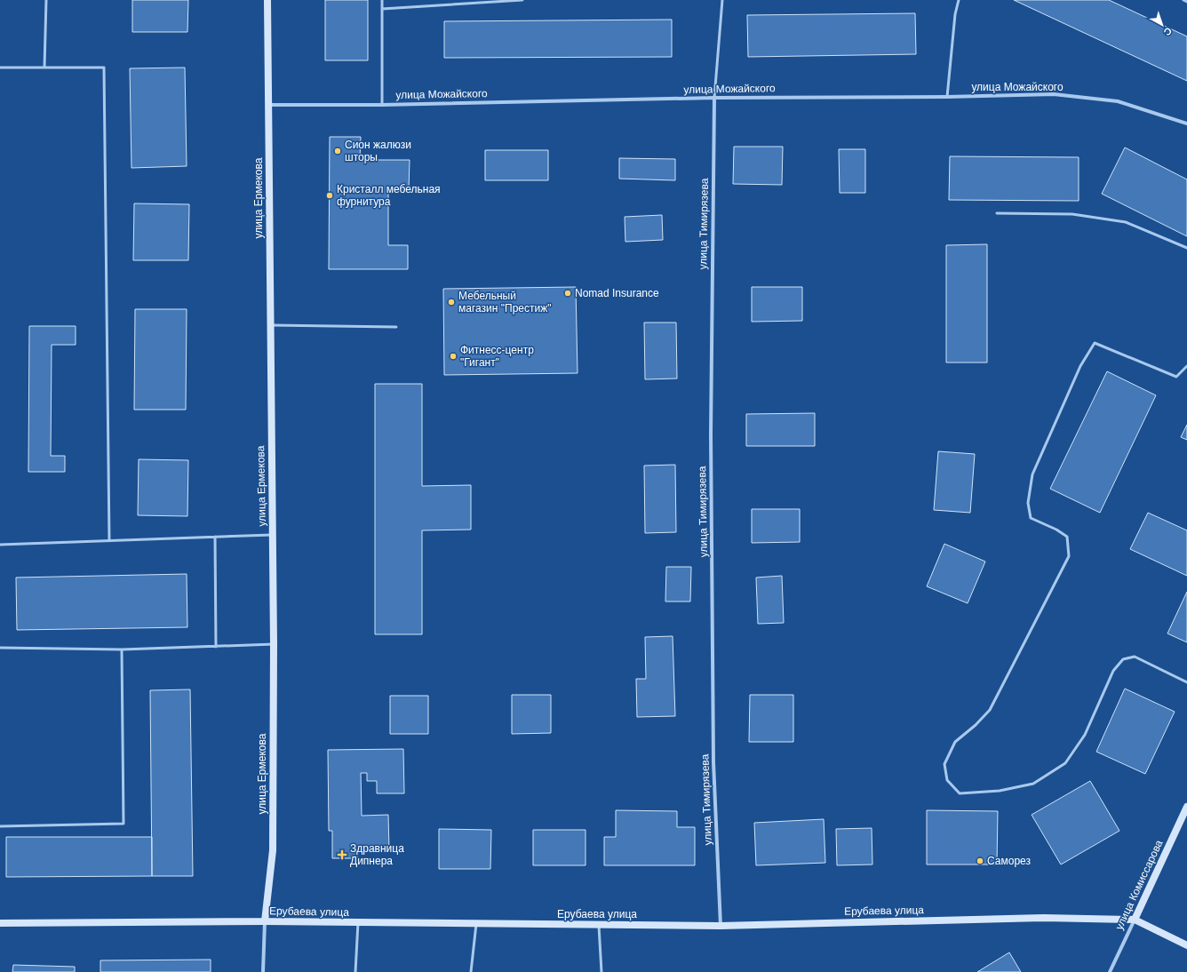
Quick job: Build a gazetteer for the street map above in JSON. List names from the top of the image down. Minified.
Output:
{"streets":{"main road":["улица Ермекова","улица Комиссарова","Ерубаева улица"],"street":["улица Можайского","улица Тимирязева"]},"crossings":[["улица Можайского","улица Ермекова"],["улица Можайского","улица Тимирязева"],["улица Ермекова","Ерубаева улица"],["улица Тимирязева","Ерубаева улица"],["улица Комиссарова","Ерубаева улица"]],"places":{"other":["Сион жалюзи шторы","Кристалл мебельная фурнитура","Nomad Insurance","Мебельный магазин \"Престиж\"","Фитнесс-центр \"Гигант\"","Саморез"],"health":["Здравница Дипнера"]},"north":"bottom right"}
